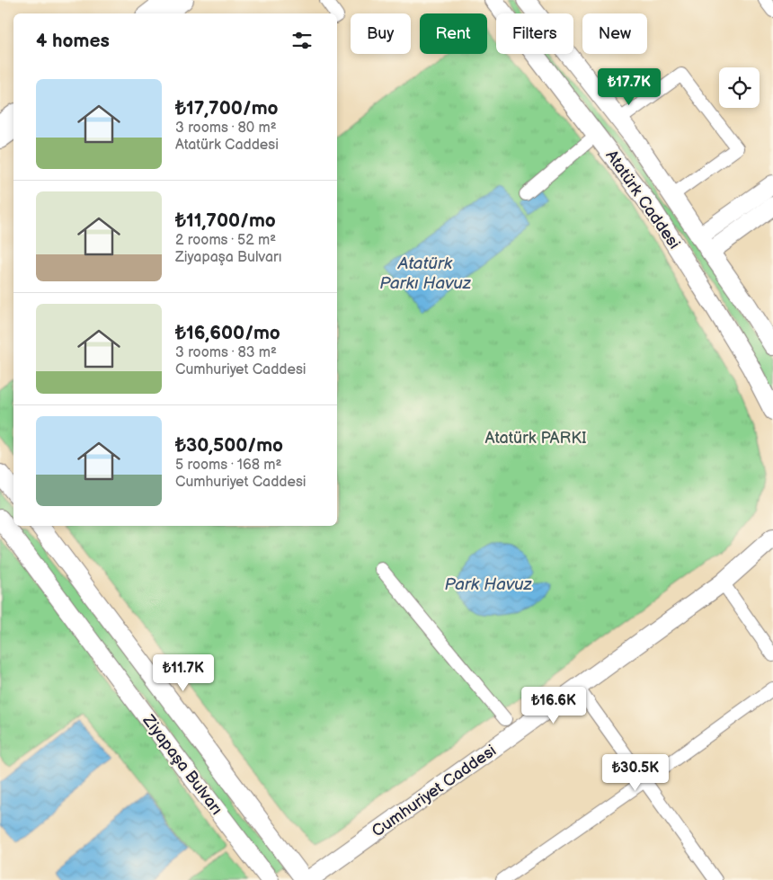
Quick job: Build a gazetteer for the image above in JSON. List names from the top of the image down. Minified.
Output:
{"streets":{"main road":["Atatürk Caddesi","Ziyapaşa Bulvarı","Cumhuriyet Caddesi"]},"crossings":[["Ziyapaşa Bulvarı","Cumhuriyet Caddesi"]],"water":["Atatürk Parkı Havuz","Park Havuz"],"parks":["Atatürk PARKI"],"page":{"chip":["Buy","Rent","Filters","New"],"heading":"4 homes","list":[{"name":"₺17,700/mo","note":"3 rooms · 80 m² · Atatürk Caddesi"},{"name":"₺11,700/mo","note":"2 rooms · 52 m² · Ziyapaşa Bulvarı"},{"name":"₺16,600/mo","note":"3 rooms · 83 m² · Cumhuriyet Caddesi"},{"name":"₺30,500/mo","note":"5 rooms · 168 m² · Cumhuriyet Caddesi"}],"price":["₺17.7K","₺11.7K","₺16.6K","₺30.5K"]}}
